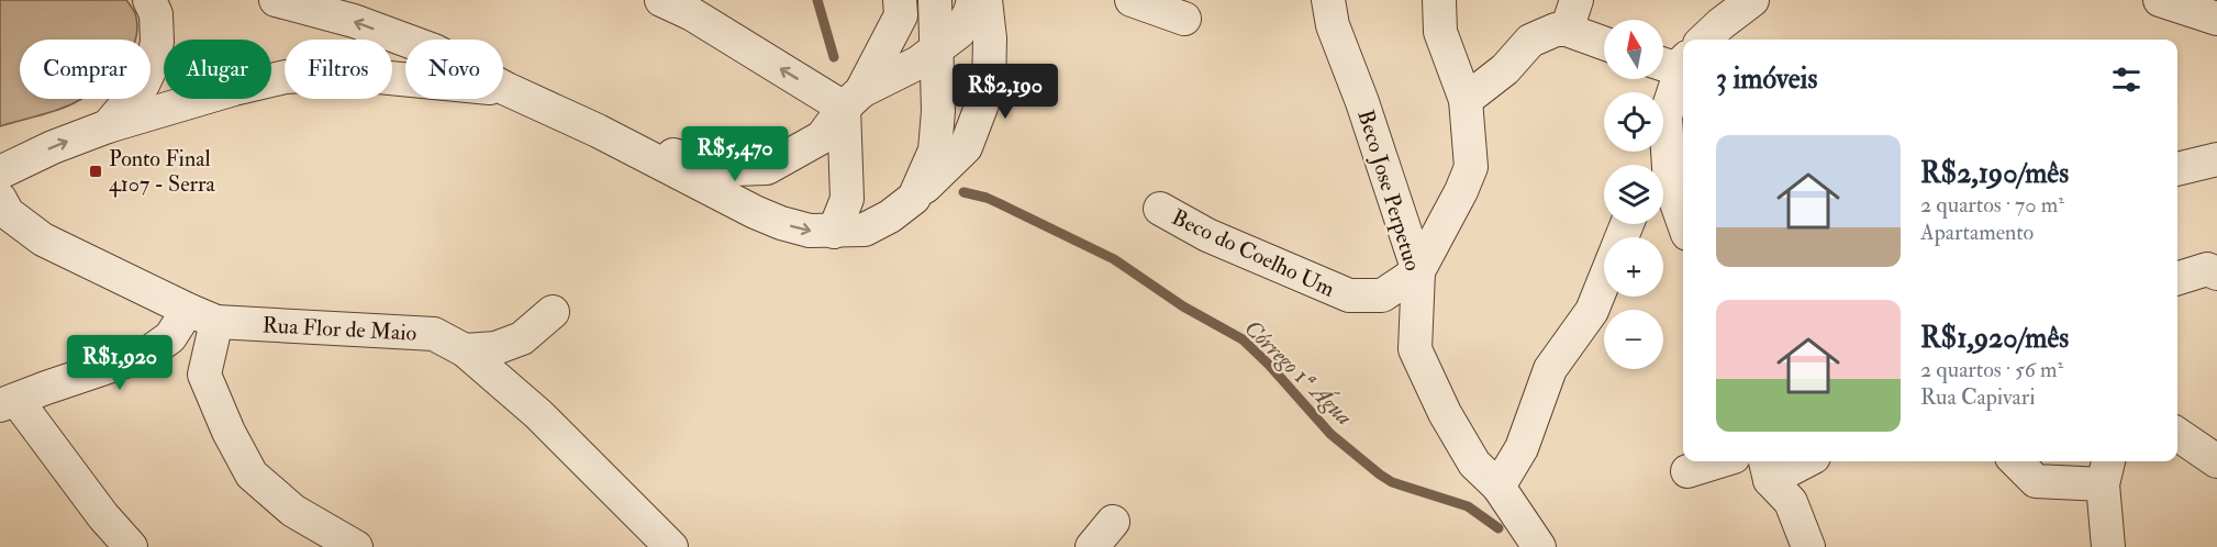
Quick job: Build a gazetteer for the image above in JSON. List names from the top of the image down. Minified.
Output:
{"streets":{"street":["Beco Jose Perpetuo","Beco do Coelho Um","Rua Flor de Maio"]},"crossings":[["Beco Jose Perpetuo","Beco do Coelho Um"]],"water":["Córrego 1ª Água"],"places":{"transit":["Ponto Final 4107 - Serra"]},"north":"top","page":{"map_buttons":["+","−"],"chip":["Comprar","Alugar","Filtros","Novo"],"heading":"3 imóveis","price":["R$2,190","R$5,470","R$1,920"],"list":[{"name":"R$2,190/mês","note":"2 quartos · 70 m² · Apartamento"},{"name":"R$1,920/mês","note":"2 quartos · 56 m² · Rua Capivari"}]}}
